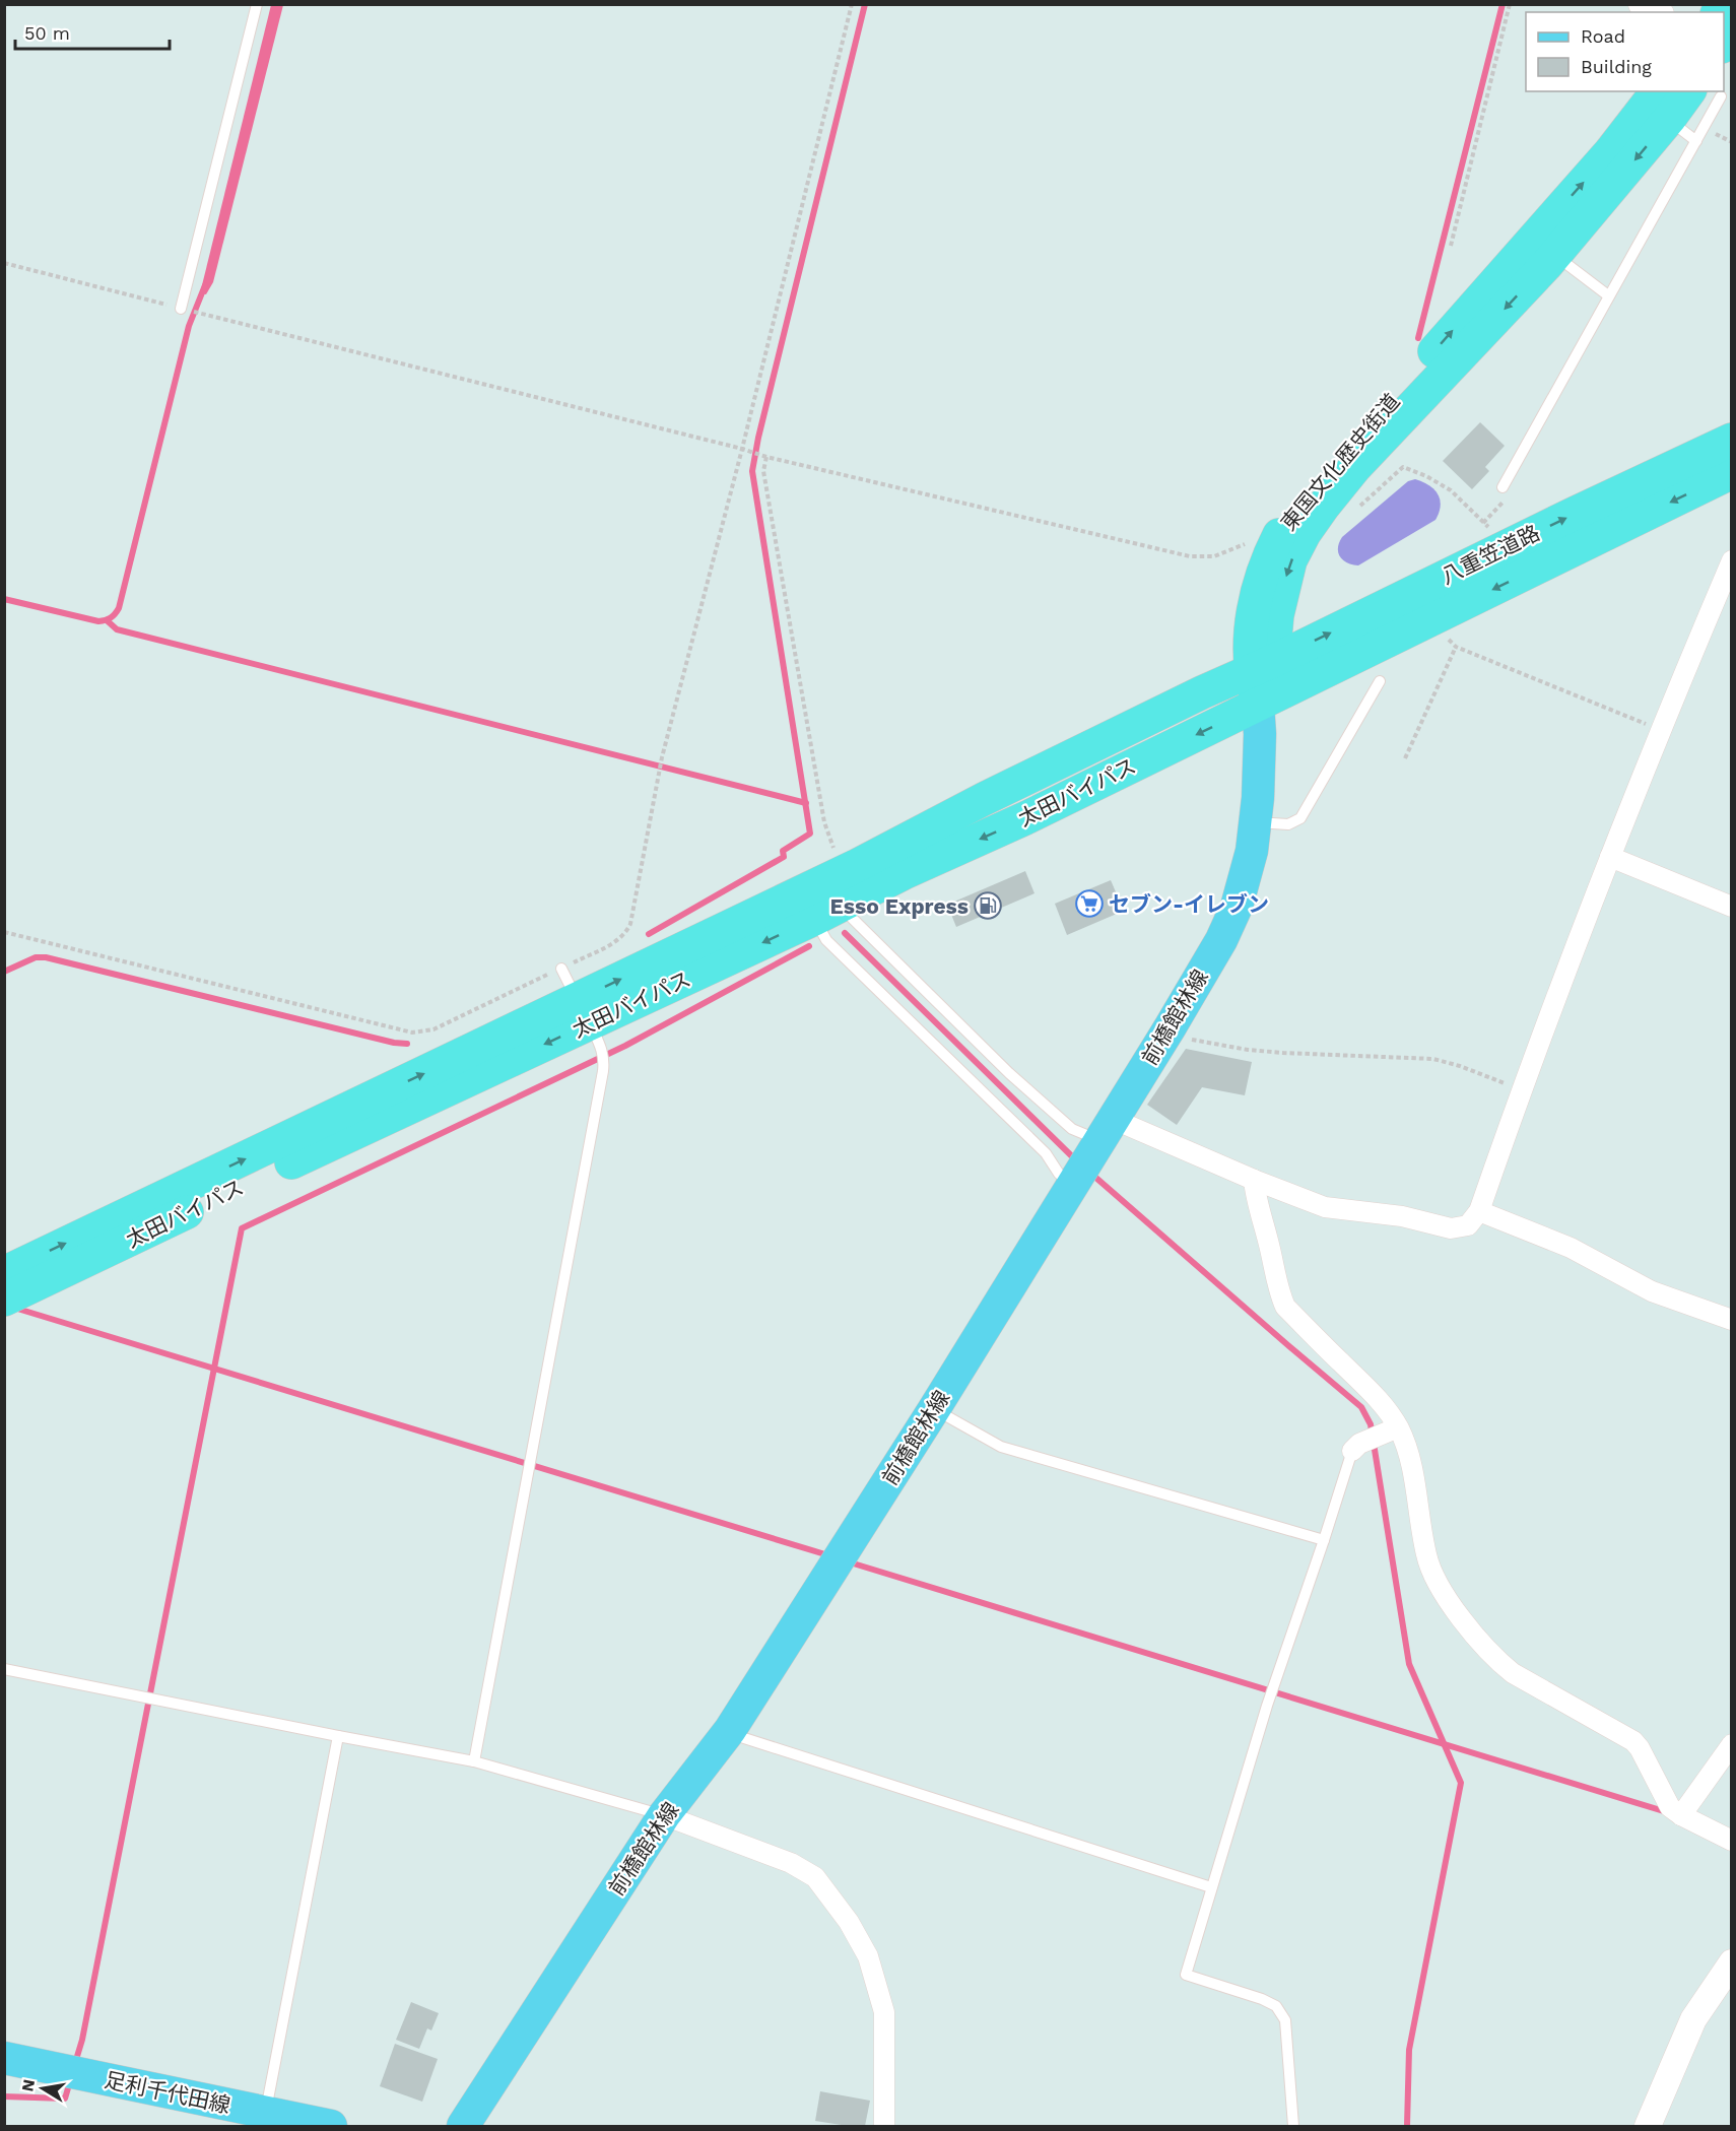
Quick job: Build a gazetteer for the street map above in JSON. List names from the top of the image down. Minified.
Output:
{"streets":{"highway":["東国文化歴史街道","八重笠道路","太田バイパス"],"main road":["前橋館林線","足利千代田線"]},"crossings":[["東国文化歴史街道","八重笠道路"],["東国文化歴史街道","太田バイパス"],["東国文化歴史街道","前橋館林線"],["八重笠道路","太田バイパス"],["八重笠道路","前橋館林線"],["太田バイパス","前橋館林線"]],"places":{"supermarket":["セブン-イレブン"],"fuel station":["Esso Express"]},"legend":["Road","Building"],"scale_bar":"50 m","north":"left"}
